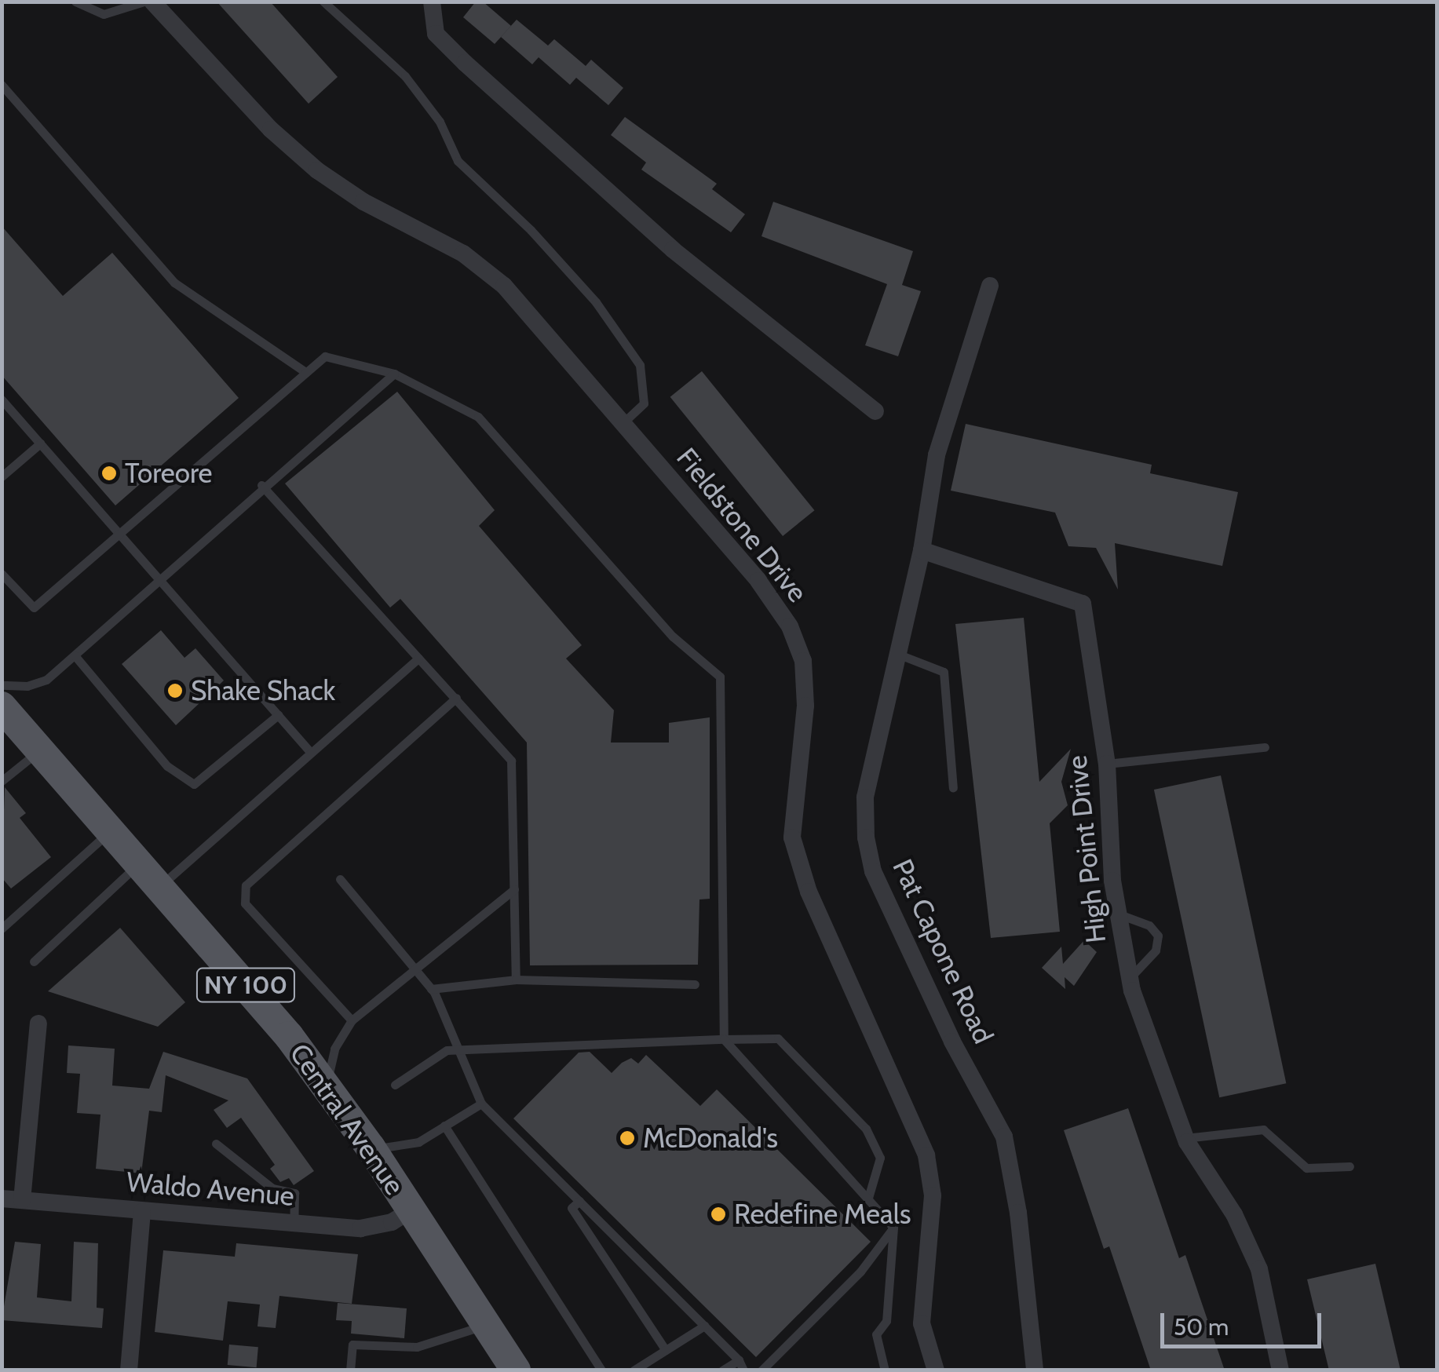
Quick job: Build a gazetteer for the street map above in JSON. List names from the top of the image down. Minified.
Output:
{"streets":{"main road":["NY 100","Central Avenue"],"street":["Fieldstone Drive","High Point Drive","Pat Capone Road","Waldo Avenue"]},"crossings":[["High Point Drive","Pat Capone Road"],["Central Avenue","Waldo Avenue"]],"places":["Toreore","Shake Shack","McDonald's","Redefine Meals"],"scale_bar":"50 m"}
